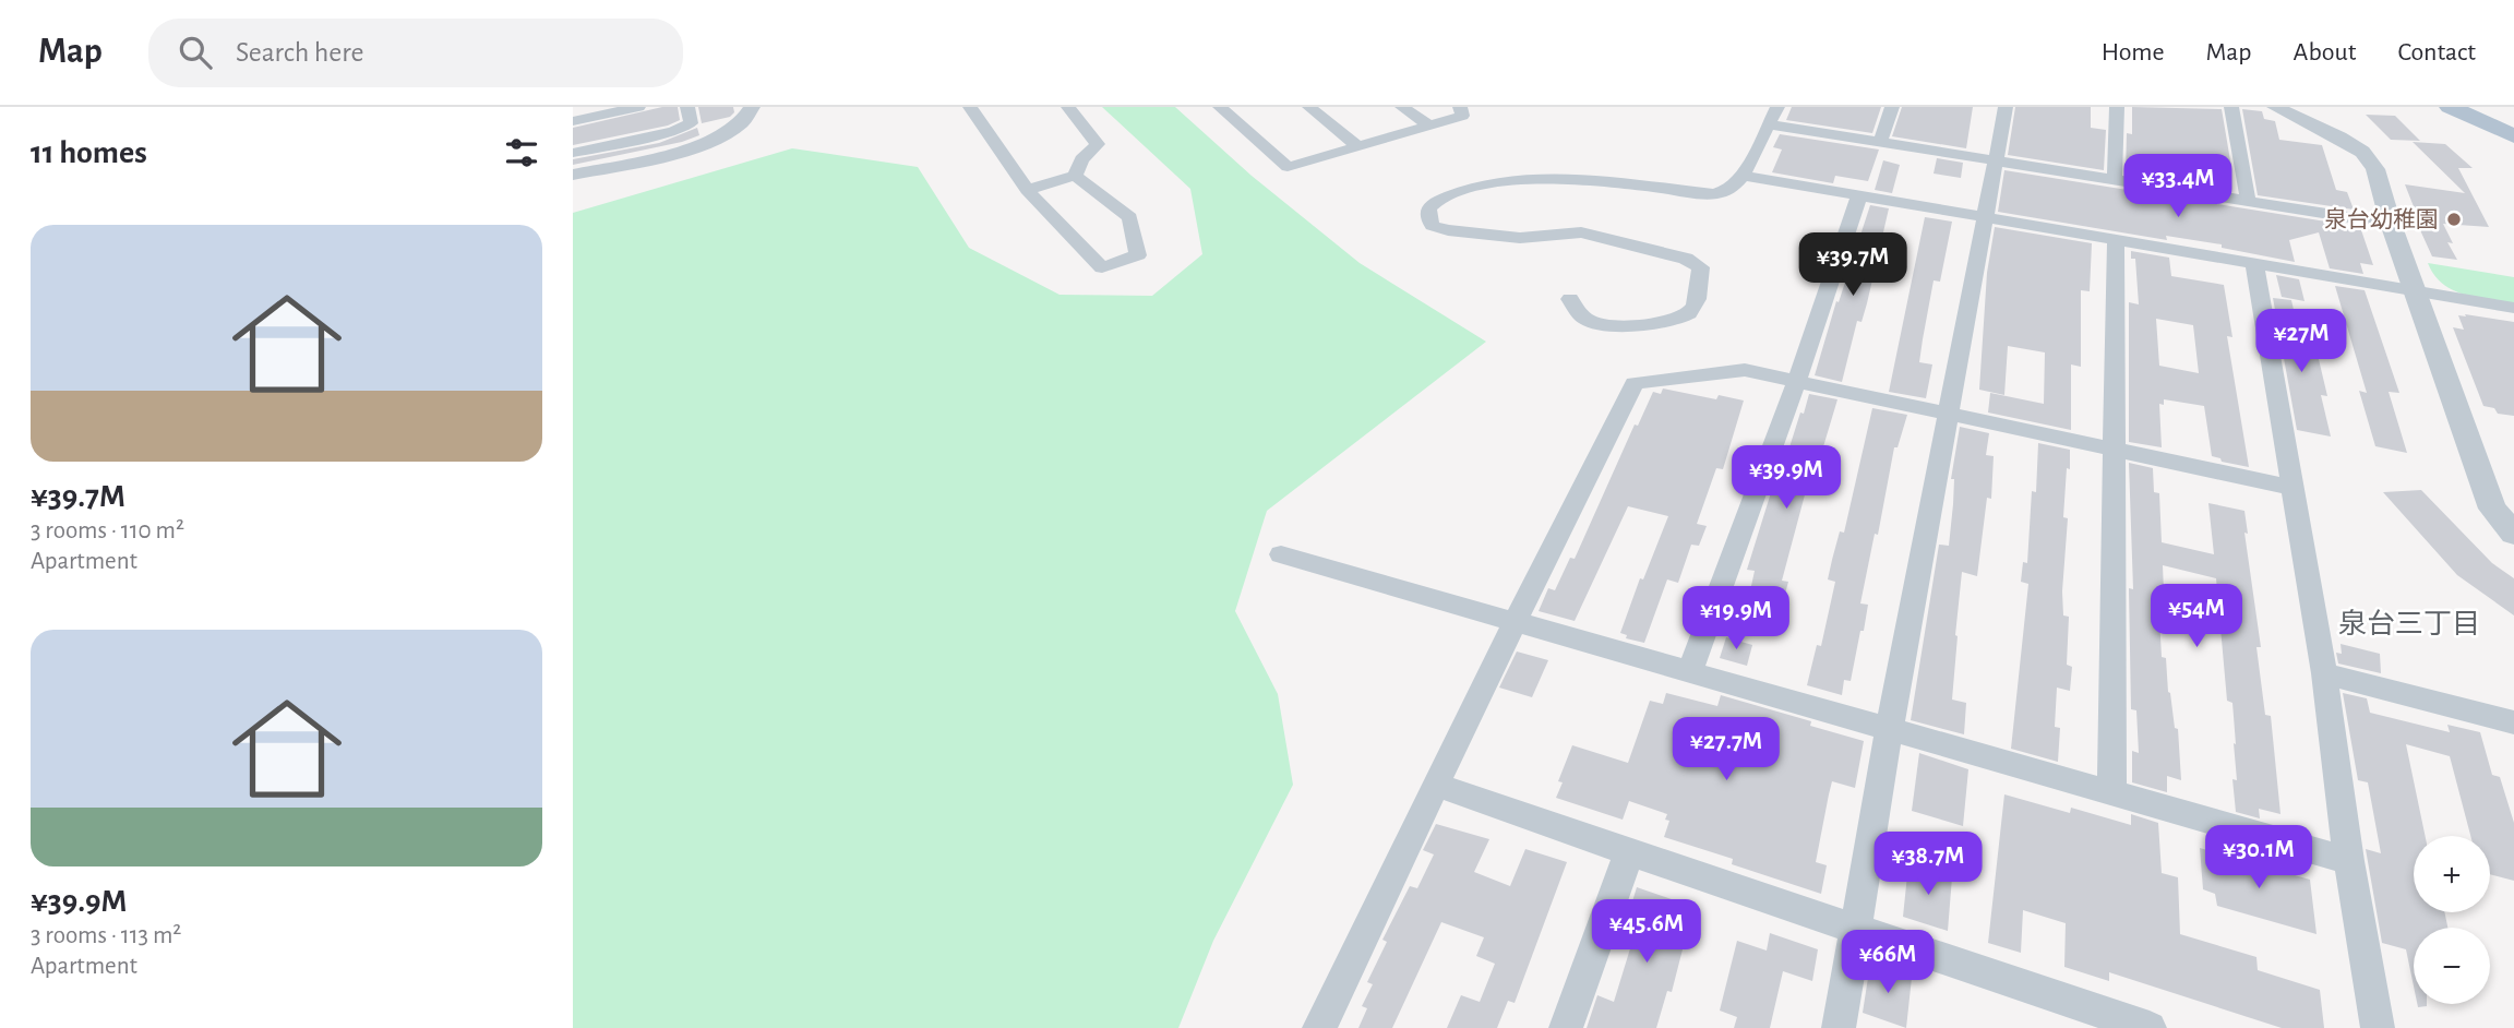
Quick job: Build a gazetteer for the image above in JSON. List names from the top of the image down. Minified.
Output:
{"districts":["泉台三丁目"],"places":["泉台幼稚園"],"page":{"header":"Map","search":"Search here","nav":["Home","Map","About","Contact"],"heading":"11 homes","price":["¥33.4M","¥39.7M","¥27M","¥39.9M","¥54M","¥19.9M","¥27.7M","¥30.1M","¥38.7M","¥45.6M","¥66M"],"list":[{"name":"¥39.7M","note":"3 rooms · 110 m² · Apartment"},{"name":"¥39.9M","note":"3 rooms · 113 m² · Apartment"}],"map_buttons":["+","−"]}}
